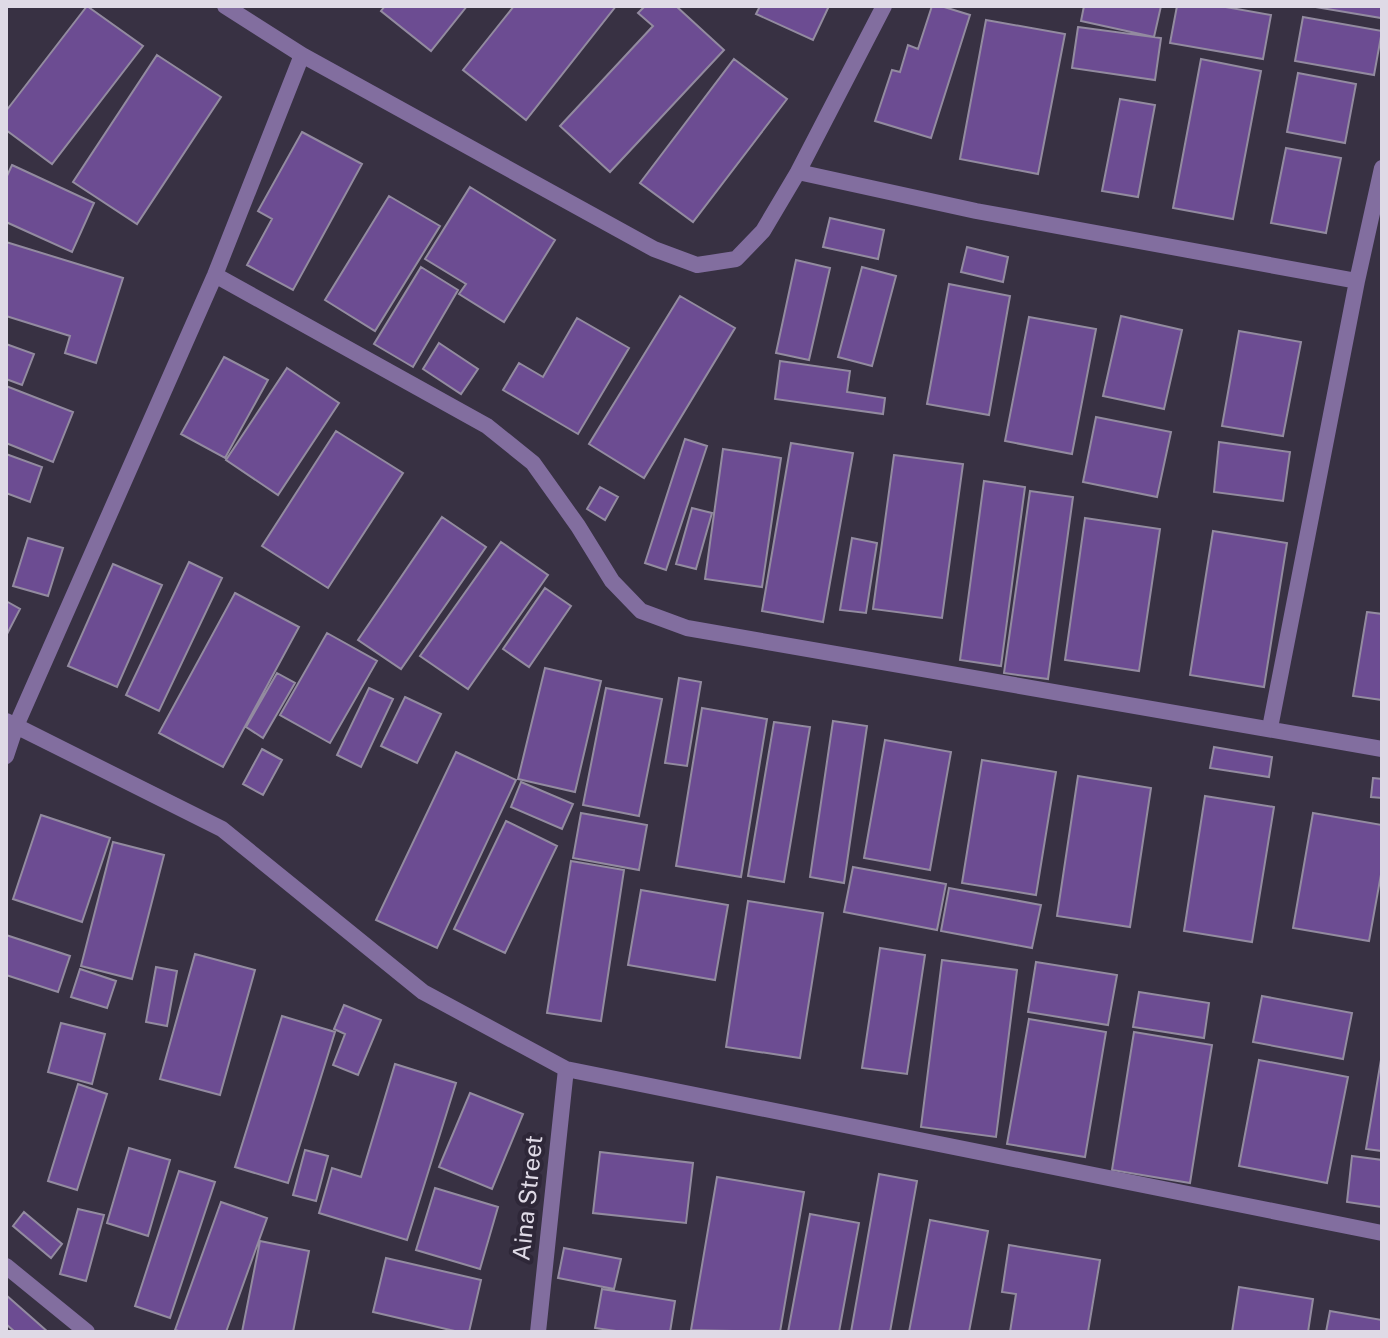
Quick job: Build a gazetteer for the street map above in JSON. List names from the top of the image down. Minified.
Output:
{"streets":{"street":["Aina Street"]}}
